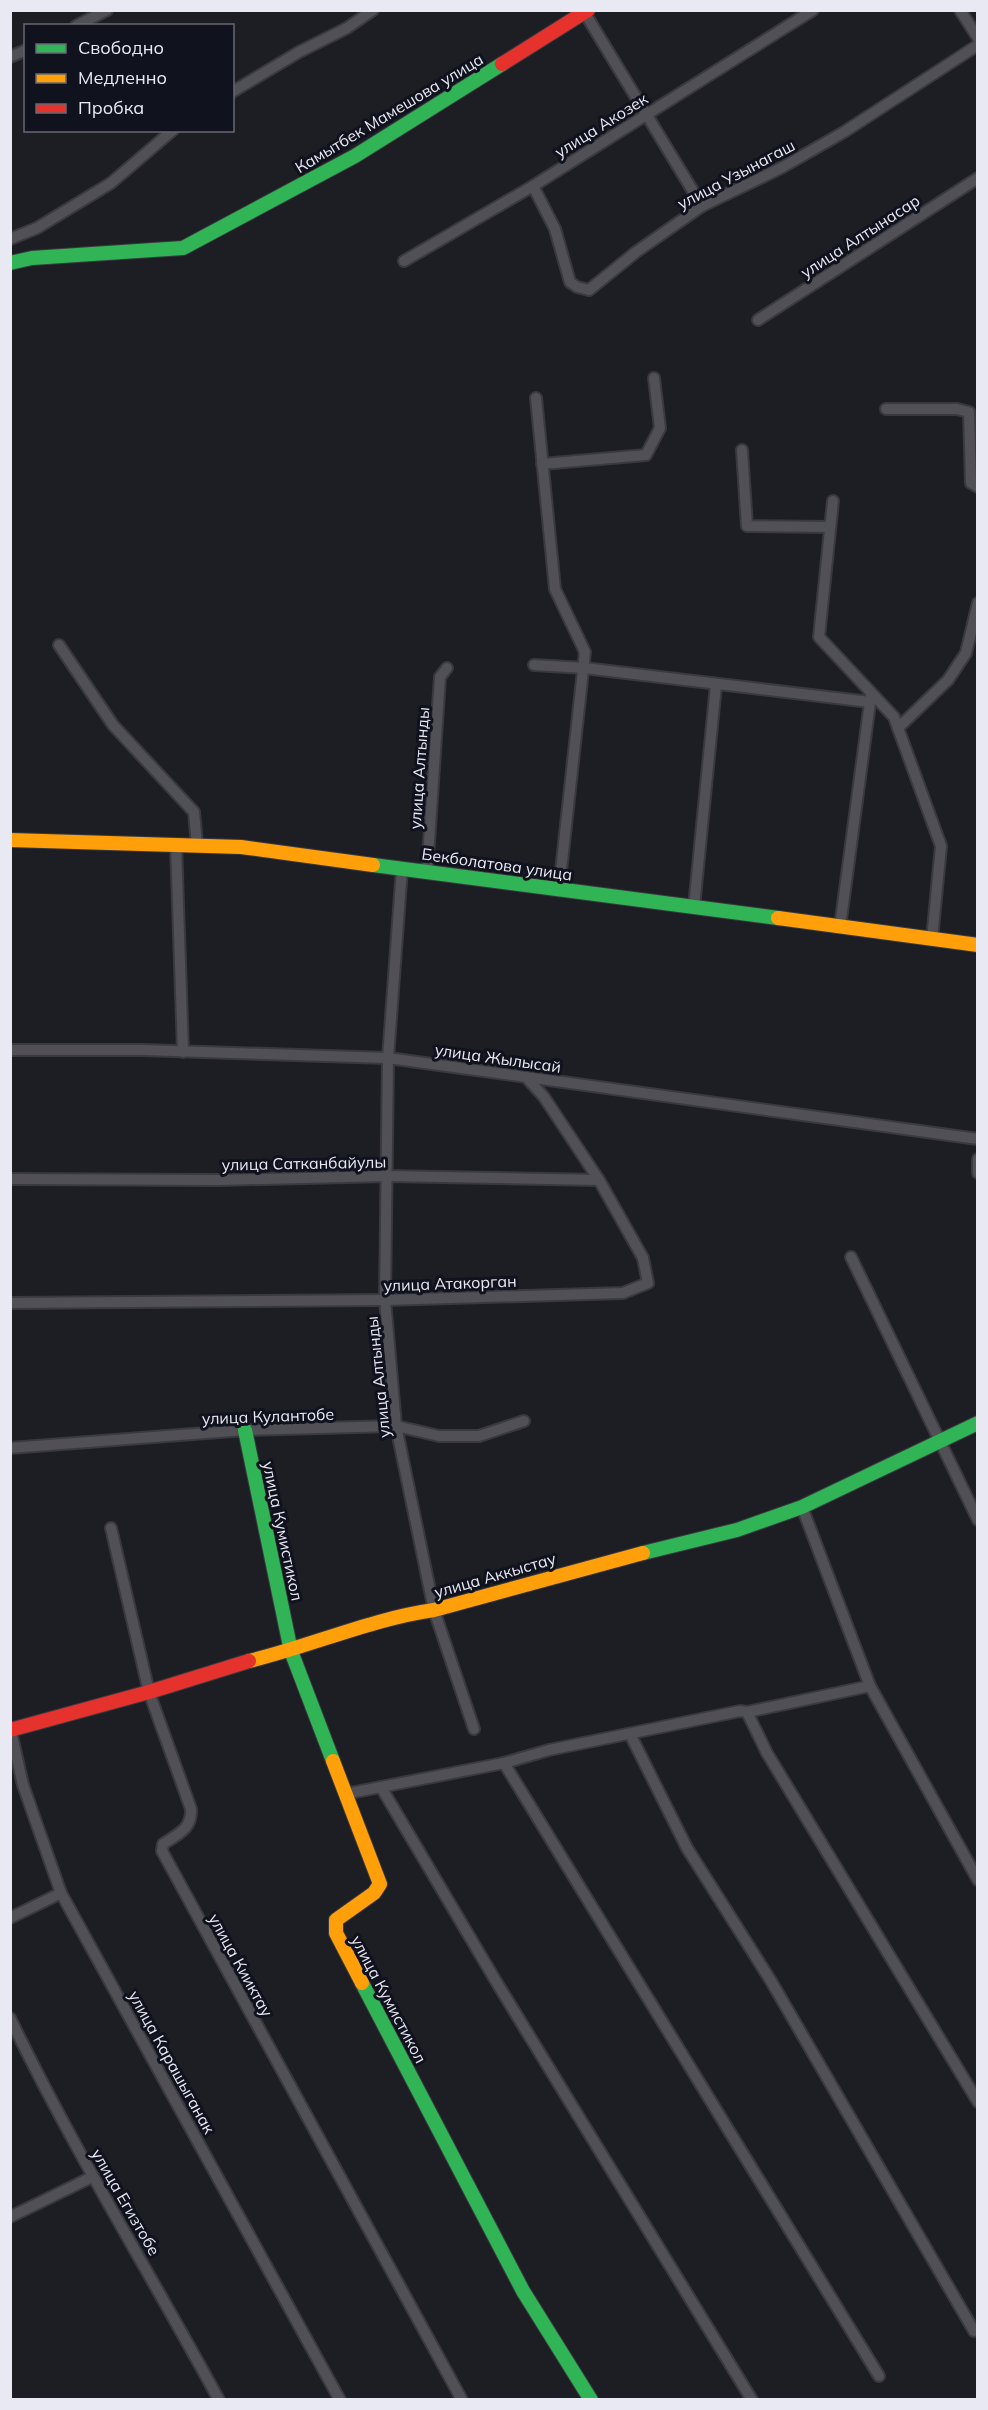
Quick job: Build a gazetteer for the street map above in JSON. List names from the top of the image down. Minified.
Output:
{"streets":{"street":["Камытбек Мамешова улица","улица Акозек","улица Узынагаш","улица Алтынасар","улица Алтынды","Бекболатова улица","улица Жылысай","улица Сатканбайулы","улица Атакорган","улица Кулантобе","улица Кумистикол","улица Аккыстау","улица Кииктау","улица Карашыганак","улица Егизтобе"]},"crossings":[["улица Акозек","улица Узынагаш"],["улица Алтынды","Бекболатова улица"],["улица Алтынды","улица Жылысай"],["улица Алтынды","улица Сатканбайулы"],["улица Алтынды","улица Атакорган"],["улица Алтынды","улица Кулантобе"],["улица Алтынды","улица Аккыстау"],["улица Жылысай","улица Атакорган"],["улица Сатканбайулы","улица Атакорган"],["улица Кулантобе","улица Кумистикол"],["улица Кумистикол","улица Аккыстау"],["улица Аккыстау","улица Кииктау"],["улица Аккыстау","улица Карашыганак"]],"legend":["Свободно","Медленно","Пробка"]}
